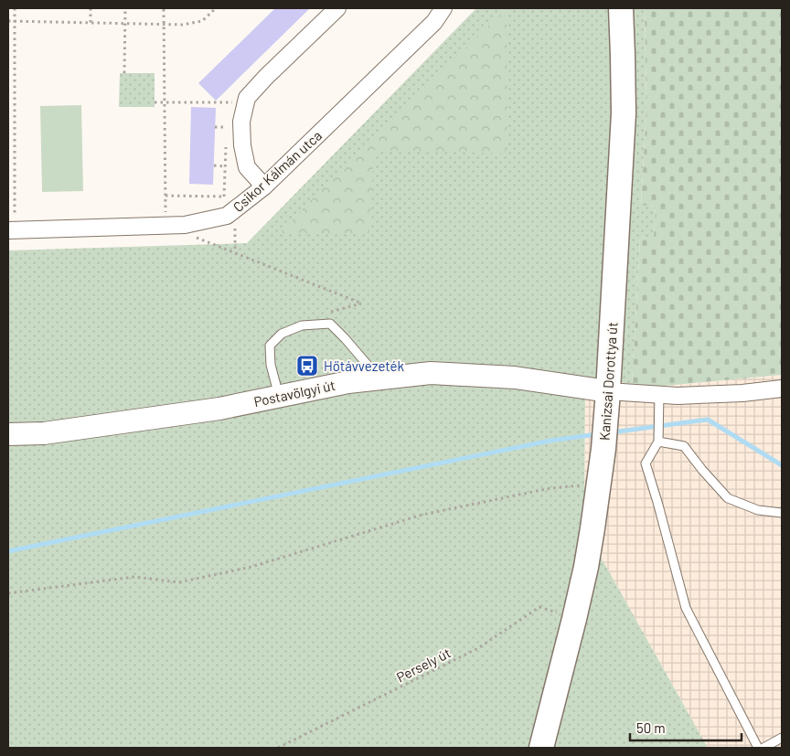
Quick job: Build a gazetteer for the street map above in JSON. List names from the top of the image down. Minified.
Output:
{"streets":{"main road":["Kanizsai Dorottya út"],"street":["Csikor Kálmán utca","Postavölgyi út"],"path":["Persely út"]},"crossings":[["Kanizsai Dorottya út","Postavölgyi út"],["Kanizsai Dorottya út","Persely út"]],"places":{"bus stop":["Hőtávvezeték"]},"scale_bar":"50 m"}
